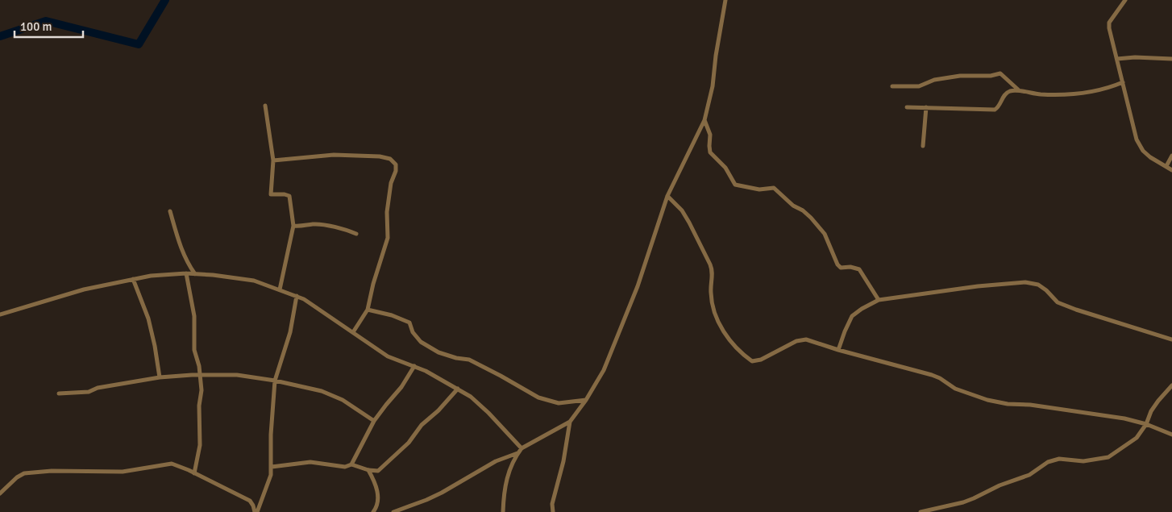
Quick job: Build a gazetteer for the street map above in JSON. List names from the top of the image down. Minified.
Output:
{"scale_bar":"100 m"}
